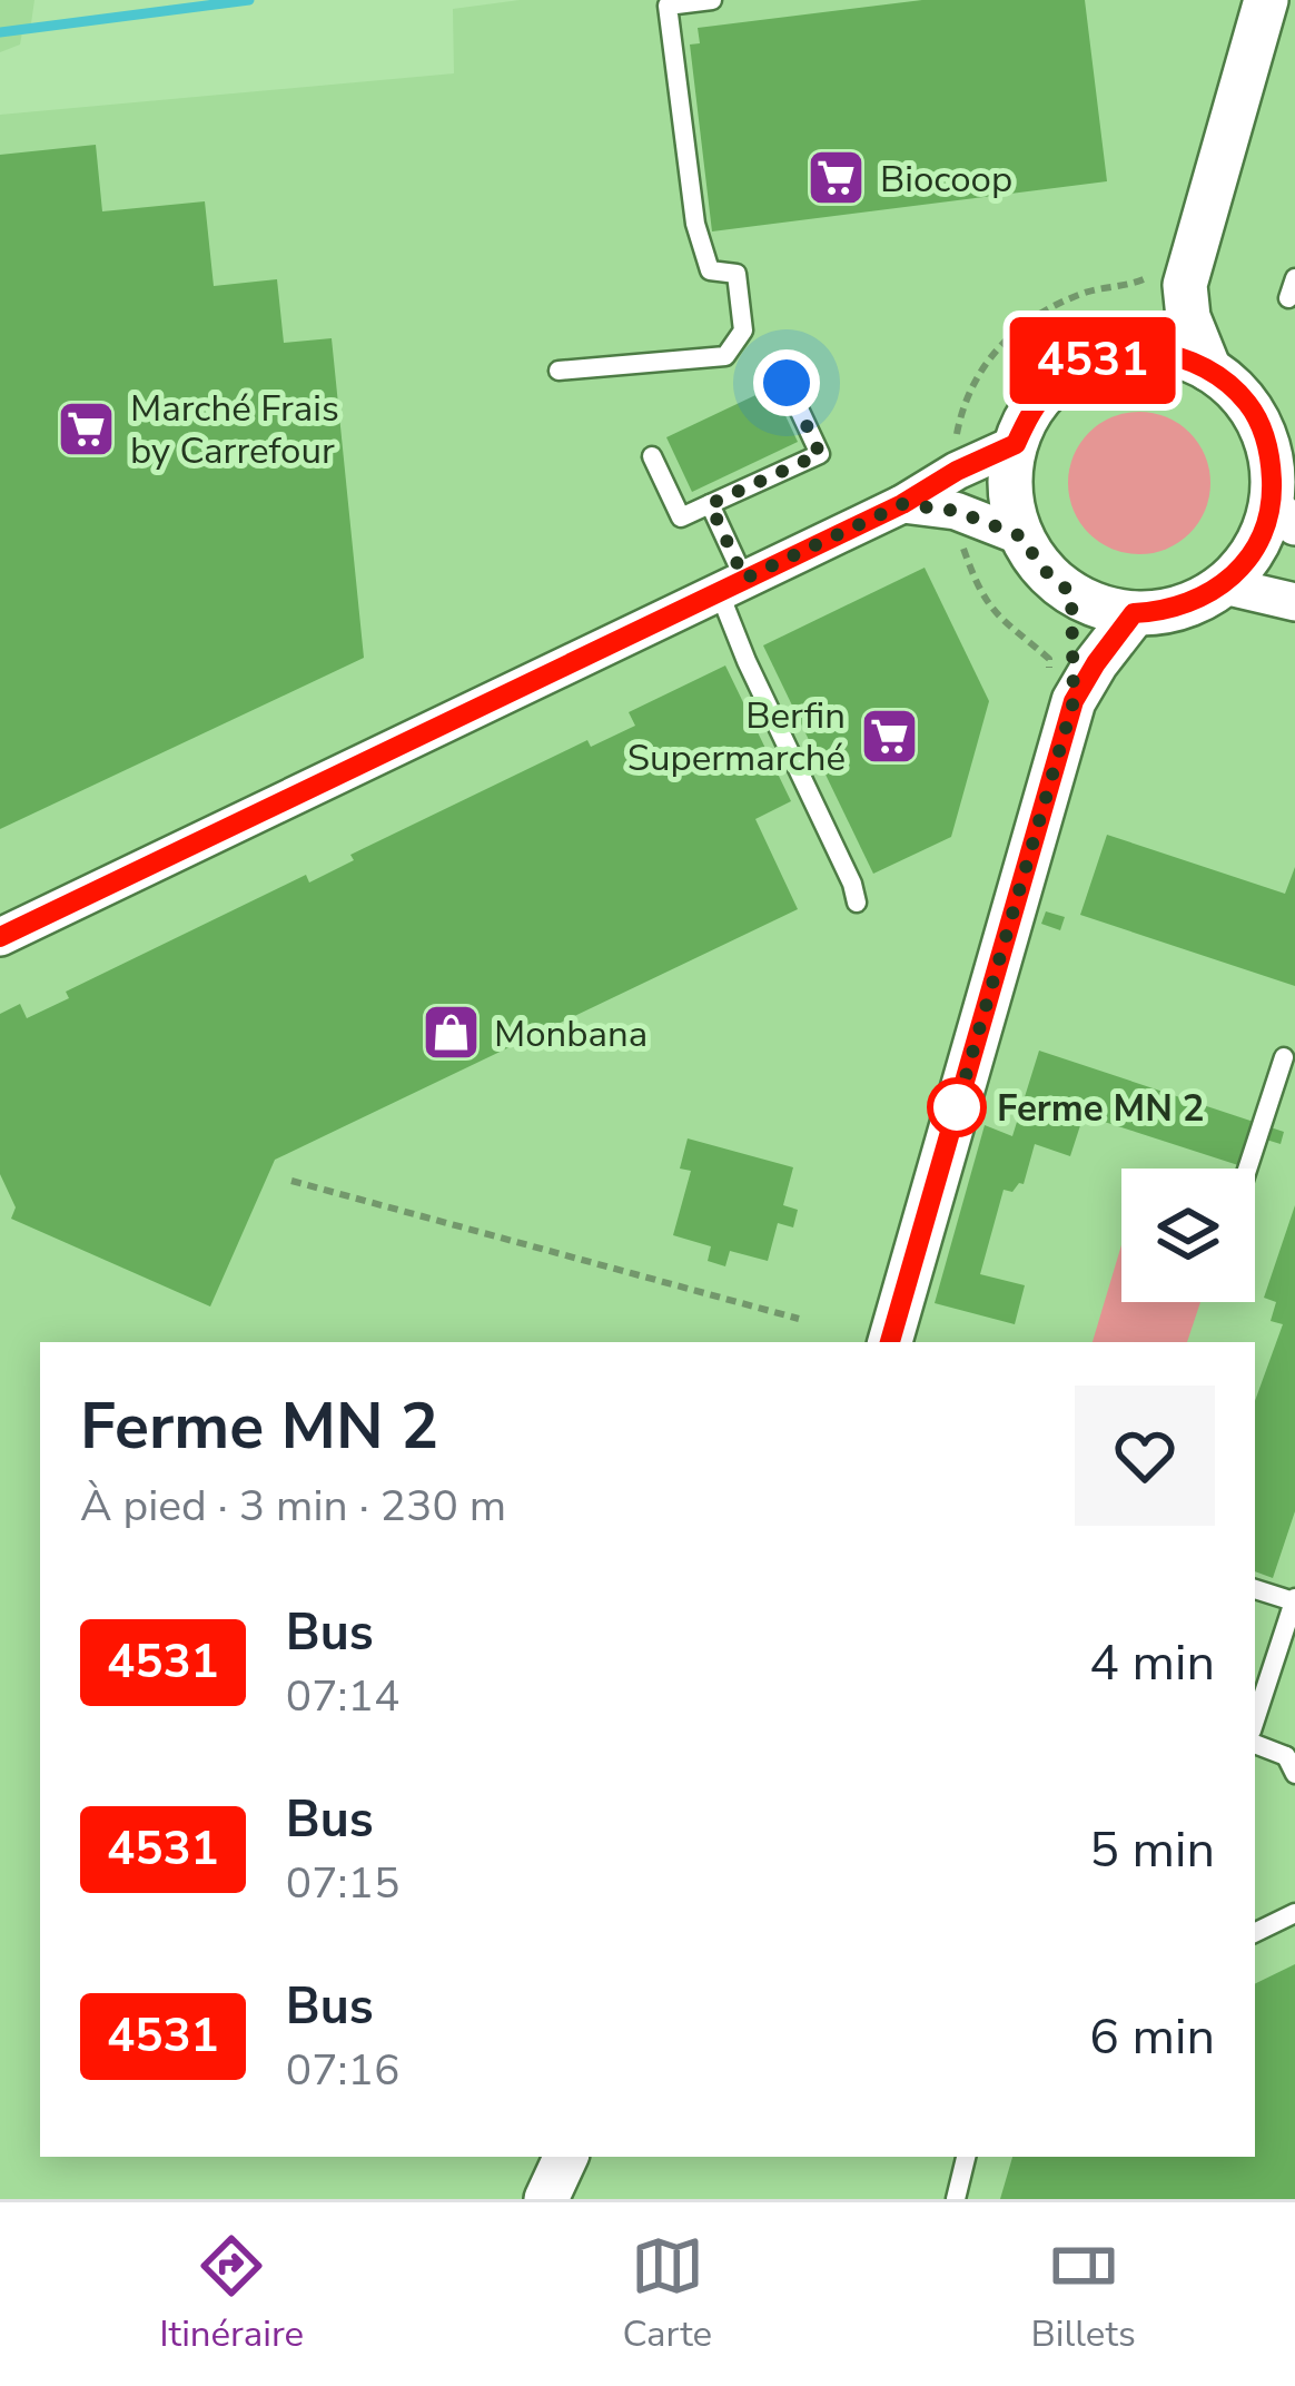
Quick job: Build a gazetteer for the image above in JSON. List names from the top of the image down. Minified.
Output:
{"places":{"supermarket":["Biocoop","Marché Frais by Carrefour","Berfin Supermarché"],"shop":["Monbana"],"other":["Ferme MN 2"]},"lines":["bus line 4531"],"page":{"on_map":"4531","heading":["Ferme MN 2","À pied · 3 min · 230 m"],"list":[{"mark":"4531","name":"Bus","note":"07:14","value":"4 min"},{"mark":"4531","name":"Bus","note":"07:15","value":"5 min"},{"mark":"4531","name":"Bus","note":"07:16","value":"6 min"}],"tabs":["Itinéraire","Carte","Billets"]}}
